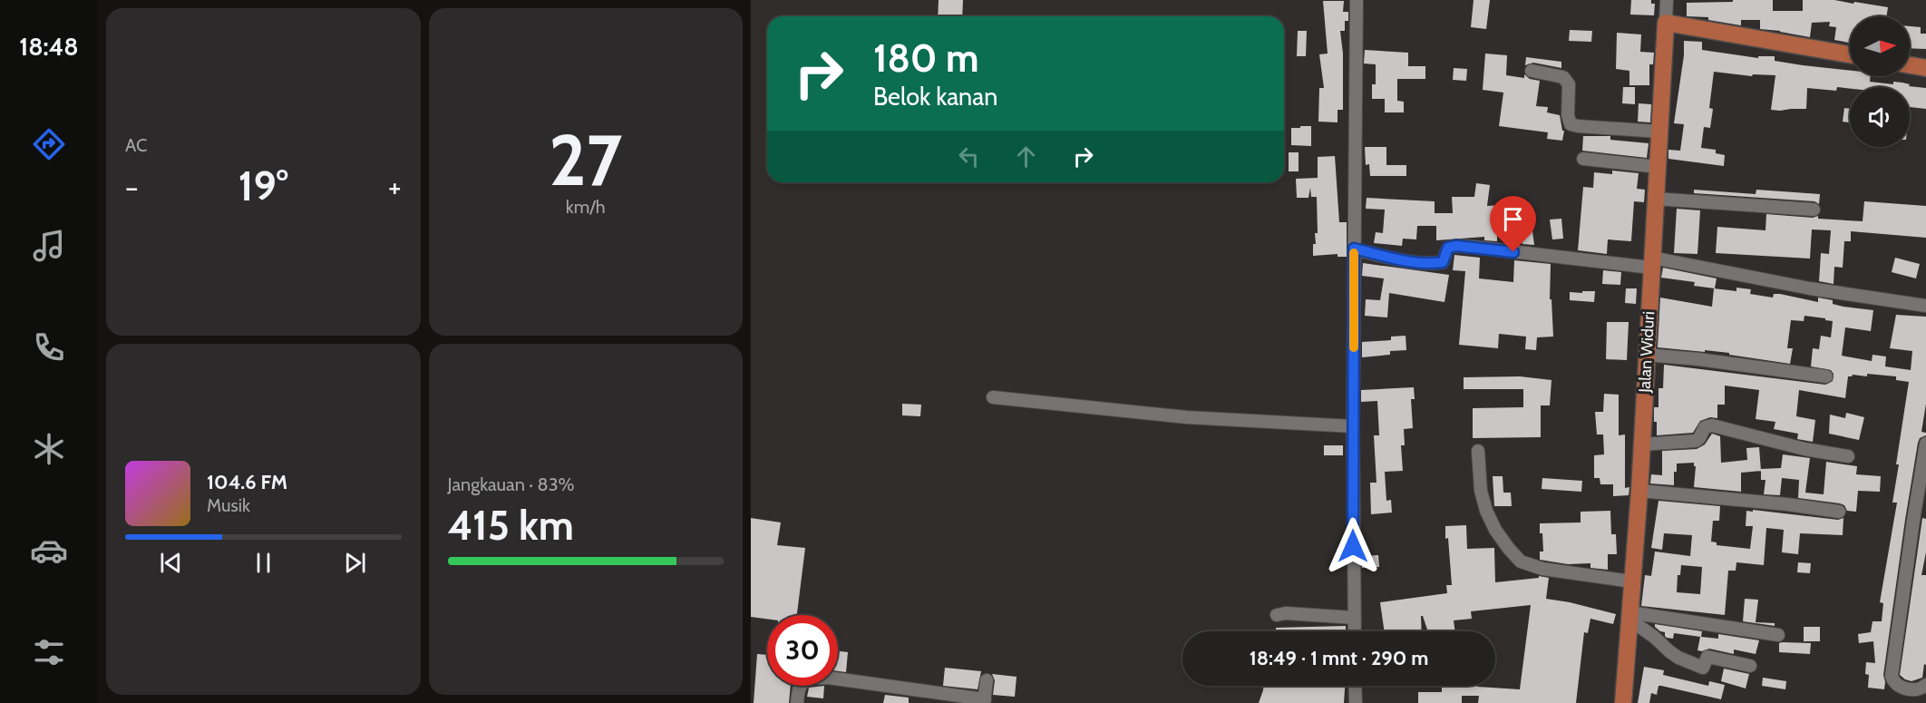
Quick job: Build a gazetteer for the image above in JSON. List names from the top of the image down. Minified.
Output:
{"streets":{"main road":["Jalan Widuri"]},"north":"right","page":{"tabs":"18:48","tile":["AC",["27","km/h"],["Jangkauan · 83%","415 km"]],"turn":["180 m","Belok kanan"],"heat":["−","19°","+"],"song":["104.6 FM","Musik"],"limit":"30","trip":"18:49 · 1 mnt · 290 m"}}
